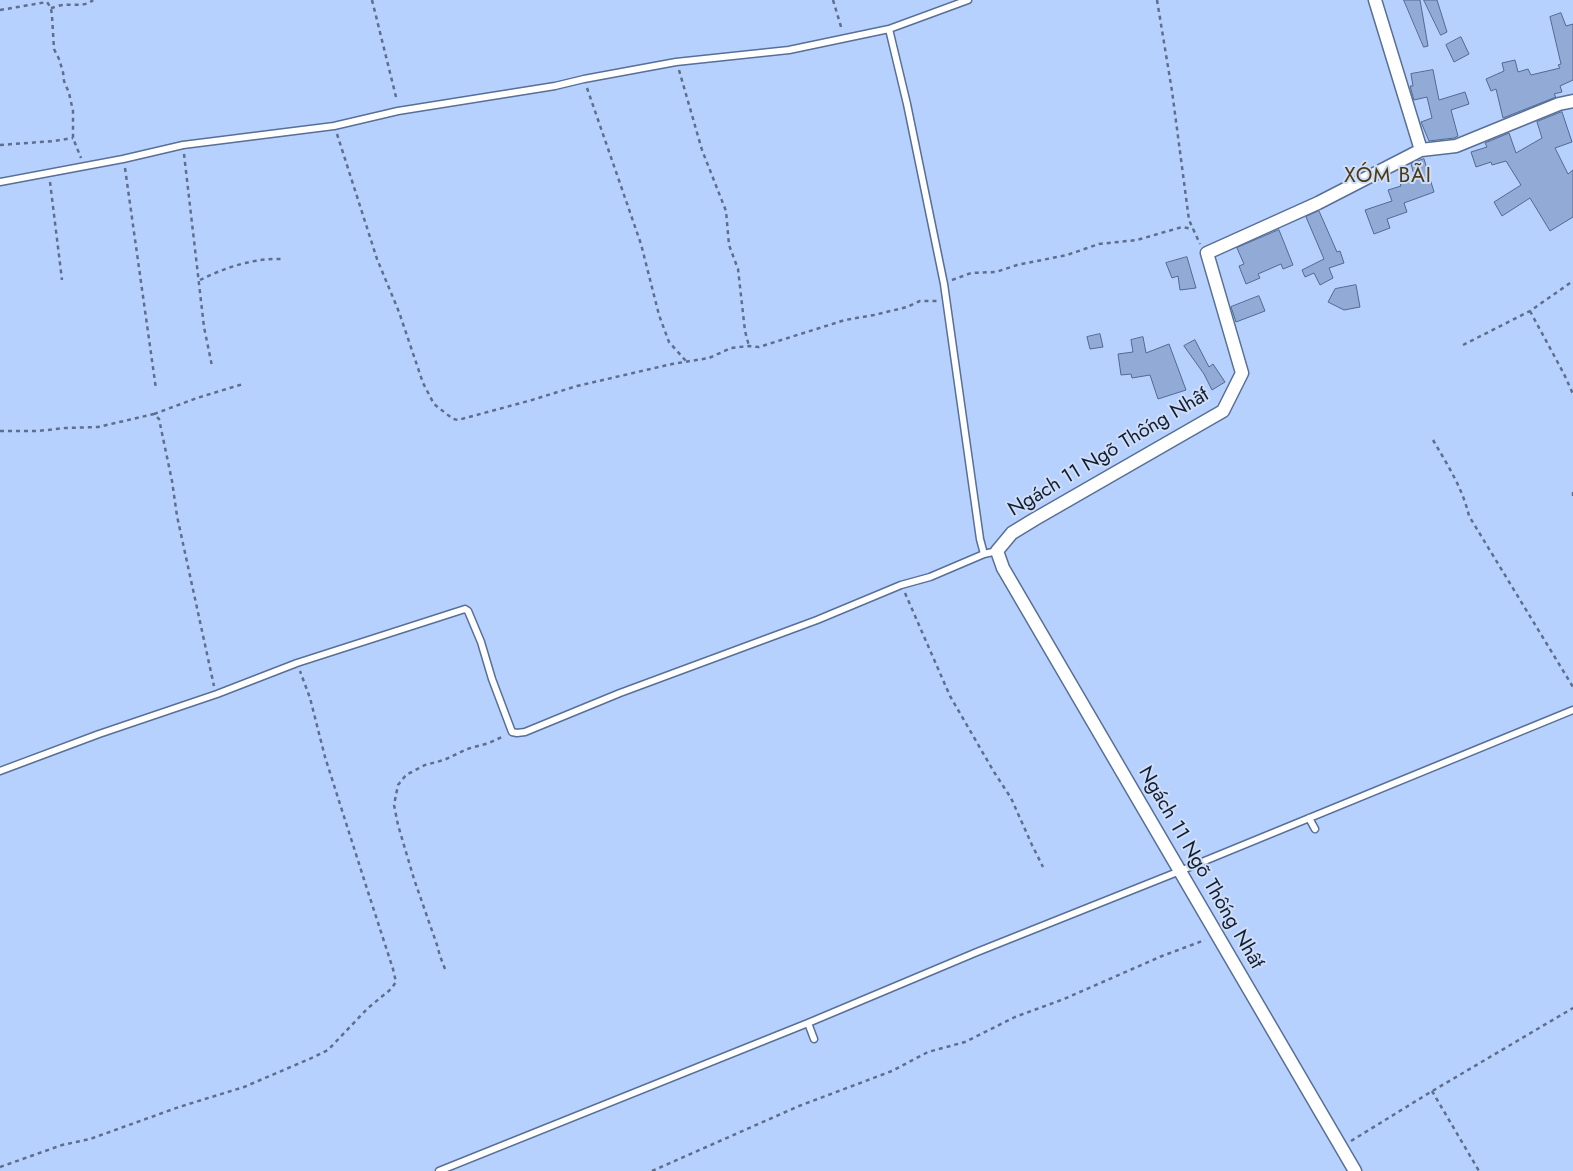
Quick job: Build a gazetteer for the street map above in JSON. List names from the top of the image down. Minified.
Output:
{"streets":{"street":["Ngách 11 Ngõ Thống Nhất"]},"districts":["XÓM BÃI"]}
